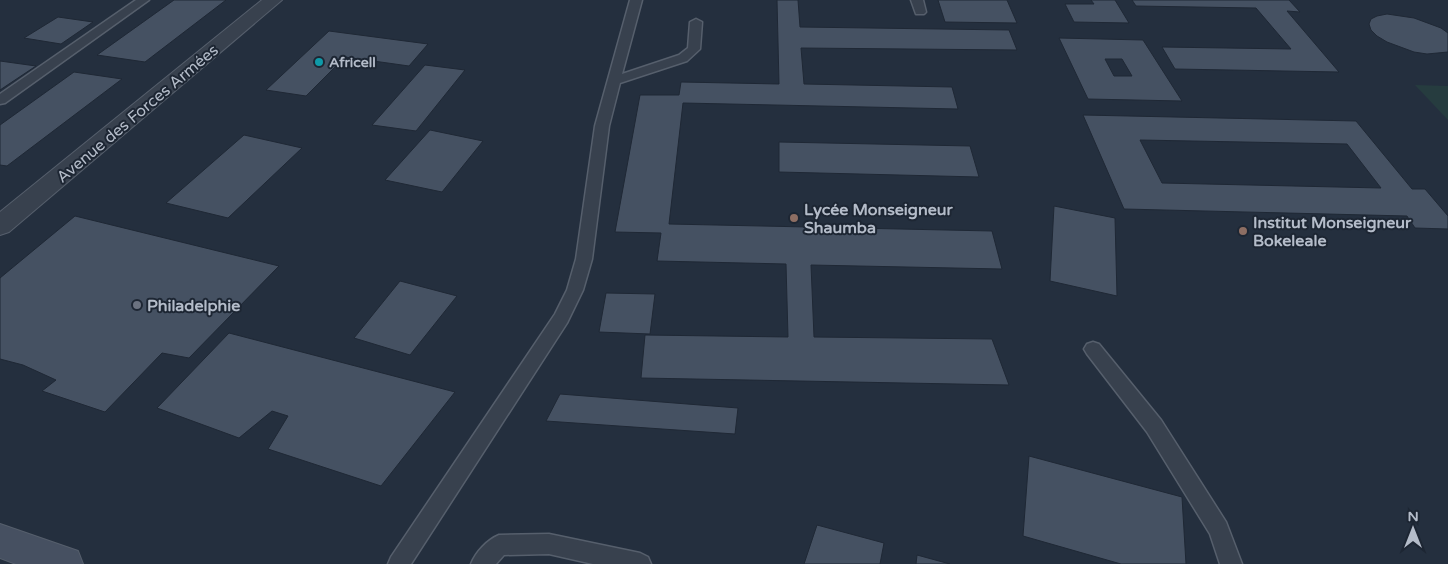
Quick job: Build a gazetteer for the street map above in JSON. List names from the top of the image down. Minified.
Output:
{"streets":{"street":["Avenue des Forces Armées"]},"places":["Africell","Lycée Monseigneur Shaumba","Institut Monseigneur Bokeleale","Philadelphie"],"north":"top"}
